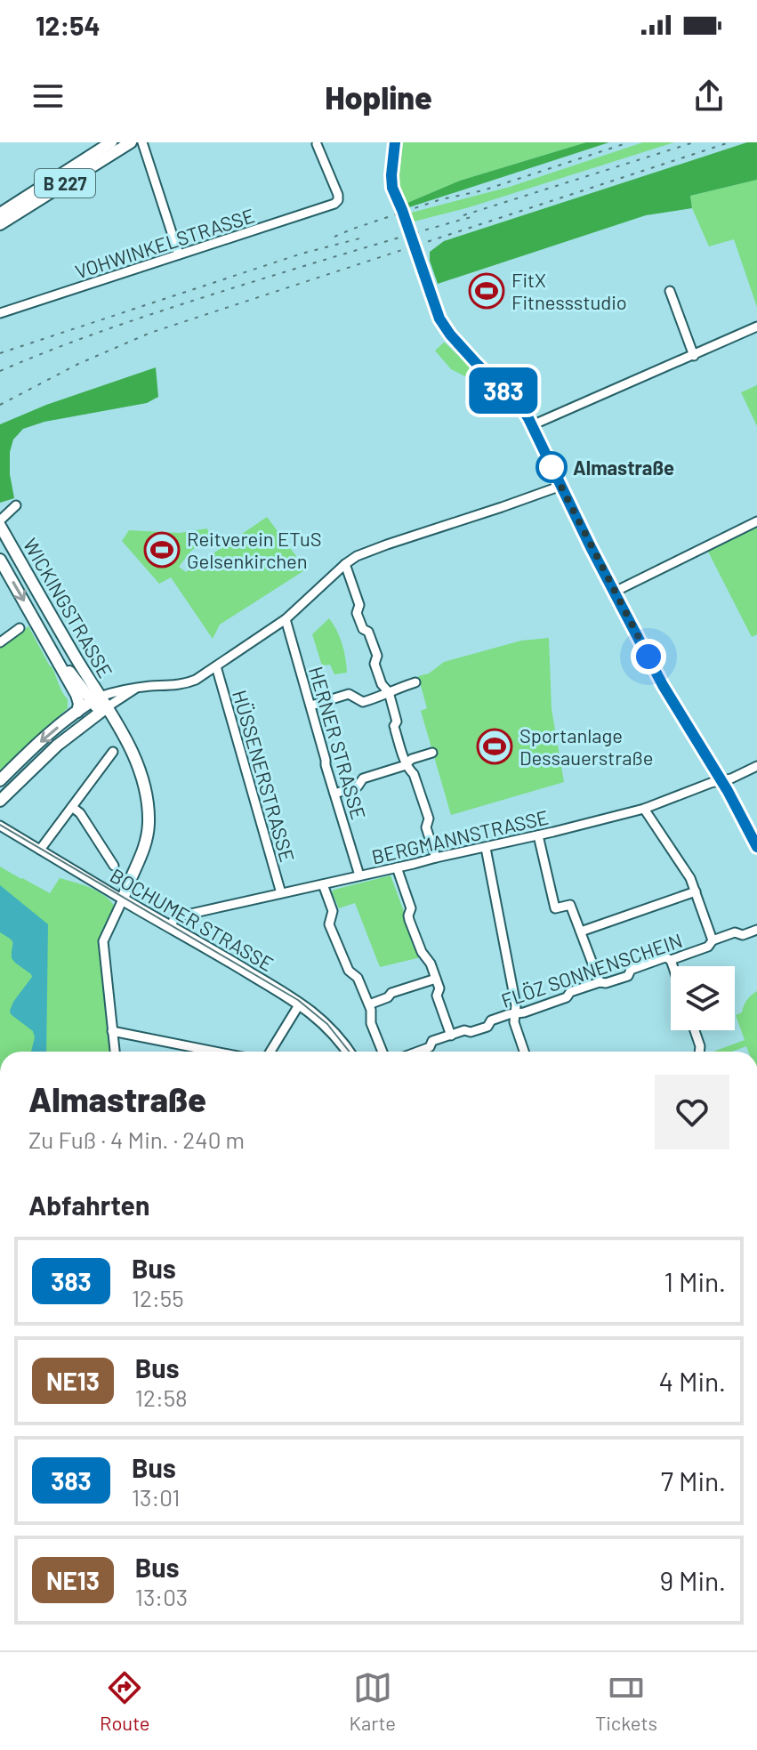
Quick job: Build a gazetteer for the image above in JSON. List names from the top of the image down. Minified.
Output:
{"streets":{"main road":["B 227","WICKINGSTRASSE","BOCHUMER STRASSE"],"street":["VOHWINKELSTRASSE","HERNER STRASSE","HÜSSENERSTRASSE","BERGMANNSTRASSE","FLÖZ SONNENSCHEIN"]},"crossings":[["WICKINGSTRASSE","BOCHUMER STRASSE"],["HERNER STRASSE","BERGMANNSTRASSE"],["HÜSSENERSTRASSE","BERGMANNSTRASSE"],["BERGMANNSTRASSE","BOCHUMER STRASSE"]],"places":{"sports":["FitX Fitnessstudio","Reitverein ETuS Gelsenkirchen","Sportanlage Dessauerstraße"],"other":["Almastraße"]},"lines":["bus line 383"],"page":{"status":"12:54","header":"Hopline","on_map":"383","heading":[["Almastraße","Zu Fuß · 4 Min. · 240 m"],"Abfahrten"],"list":[{"mark":"383","name":"Bus","note":"12:55","value":"1 Min."},{"mark":"NE13","name":"Bus","note":"12:58","value":"4 Min."},{"mark":"383","name":"Bus","note":"13:01","value":"7 Min."},{"mark":"NE13","name":"Bus","note":"13:03","value":"9 Min."}],"tabs":["Route","Karte","Tickets"]}}
